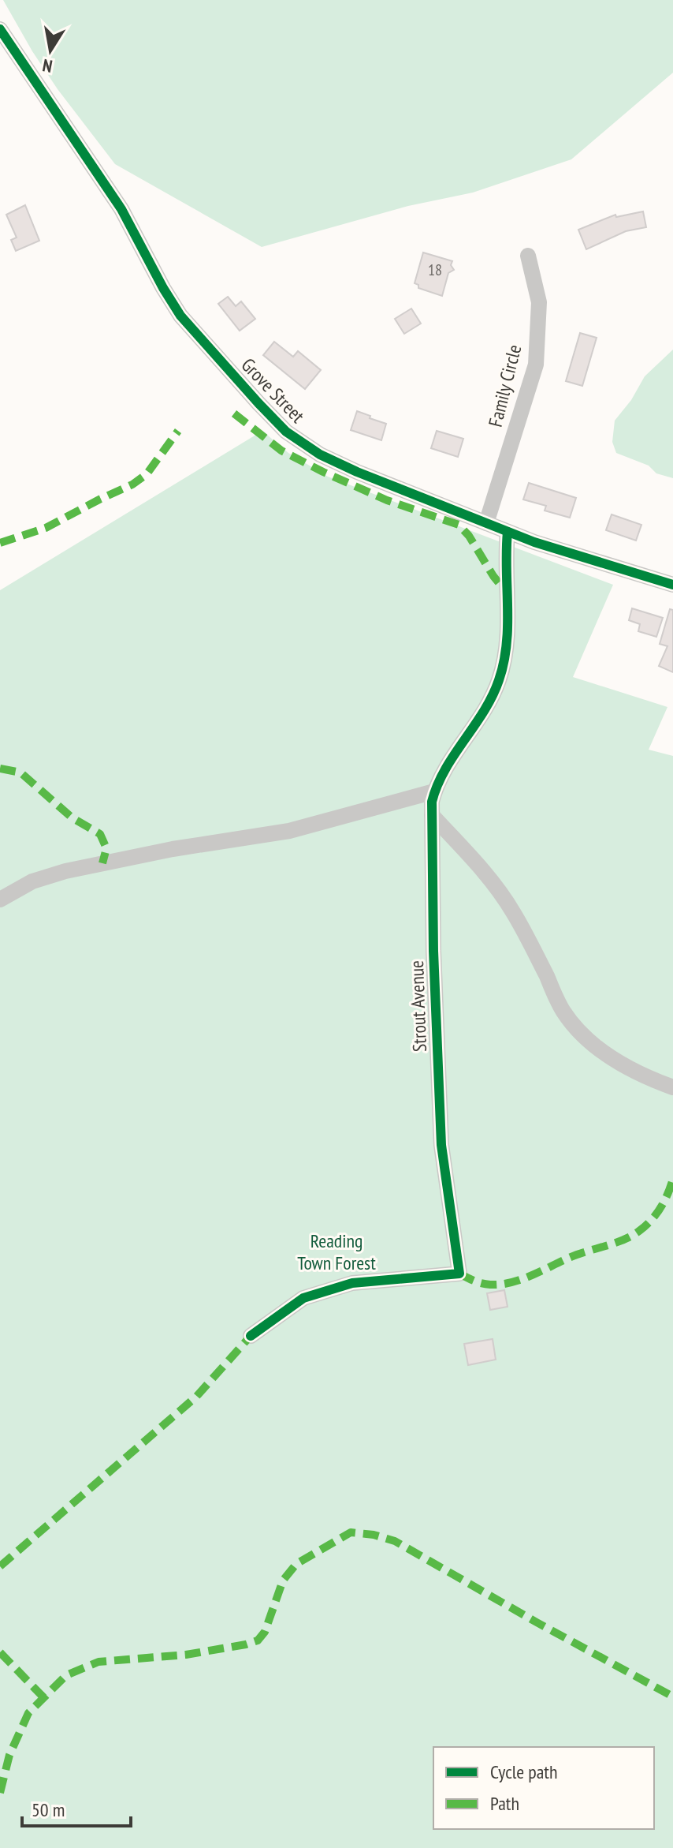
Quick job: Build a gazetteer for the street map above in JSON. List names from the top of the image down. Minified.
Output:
{"streets":{"street":["Family Circle","Grove Street","Strout Avenue"]},"crossings":[["Family Circle","Grove Street"],["Grove Street","Strout Avenue"]],"parks":["Reading Town Forest"],"house_numbers":["18"],"legend":["Cycle path","Path"],"scale_bar":"50 m","north":"bottom"}
